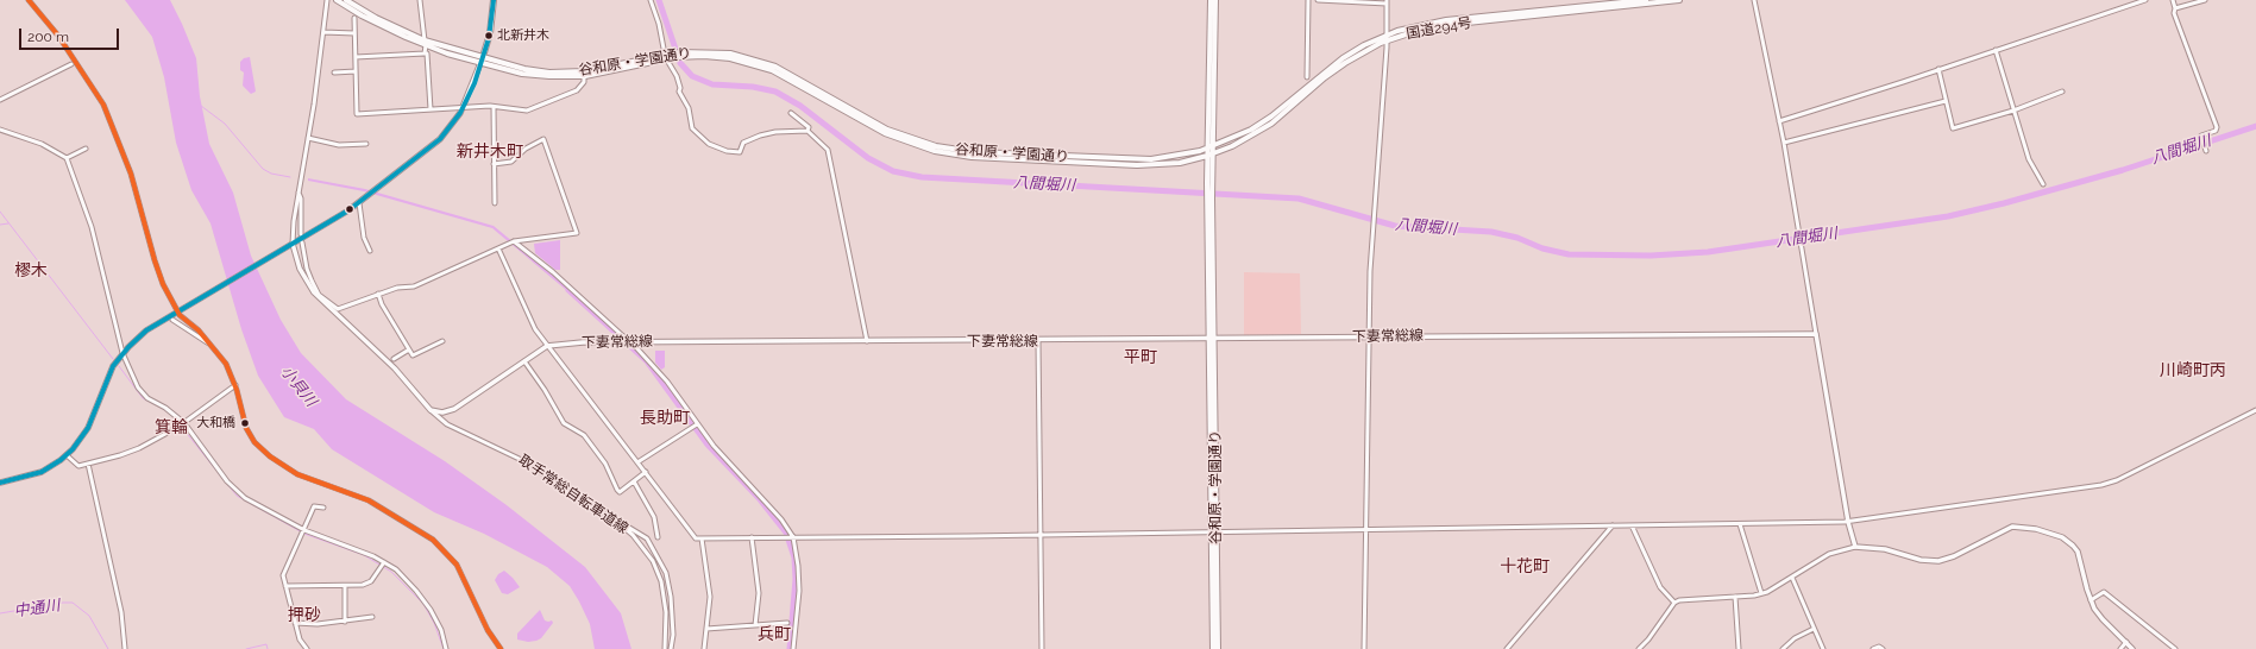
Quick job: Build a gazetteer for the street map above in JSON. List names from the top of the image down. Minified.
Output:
{"streets":{"highway":["国道294号","谷和原・学園通り"],"main road":["下妻常総線"],"street":["取手常総自転車道線"]},"crossings":[["国道294号","谷和原・学園通り"],["谷和原・学園通り","下妻常総線"],["下妻常総線","取手常総自転車道線"]],"districts":["新井木町","樛木","平町","川崎町丙","長助町","箕輪","十花町","押砂","兵町"],"water":["八間堀川","小貝川","中通川"],"places":["北新井木","大和橋"],"scale_bar":"200 m"}
